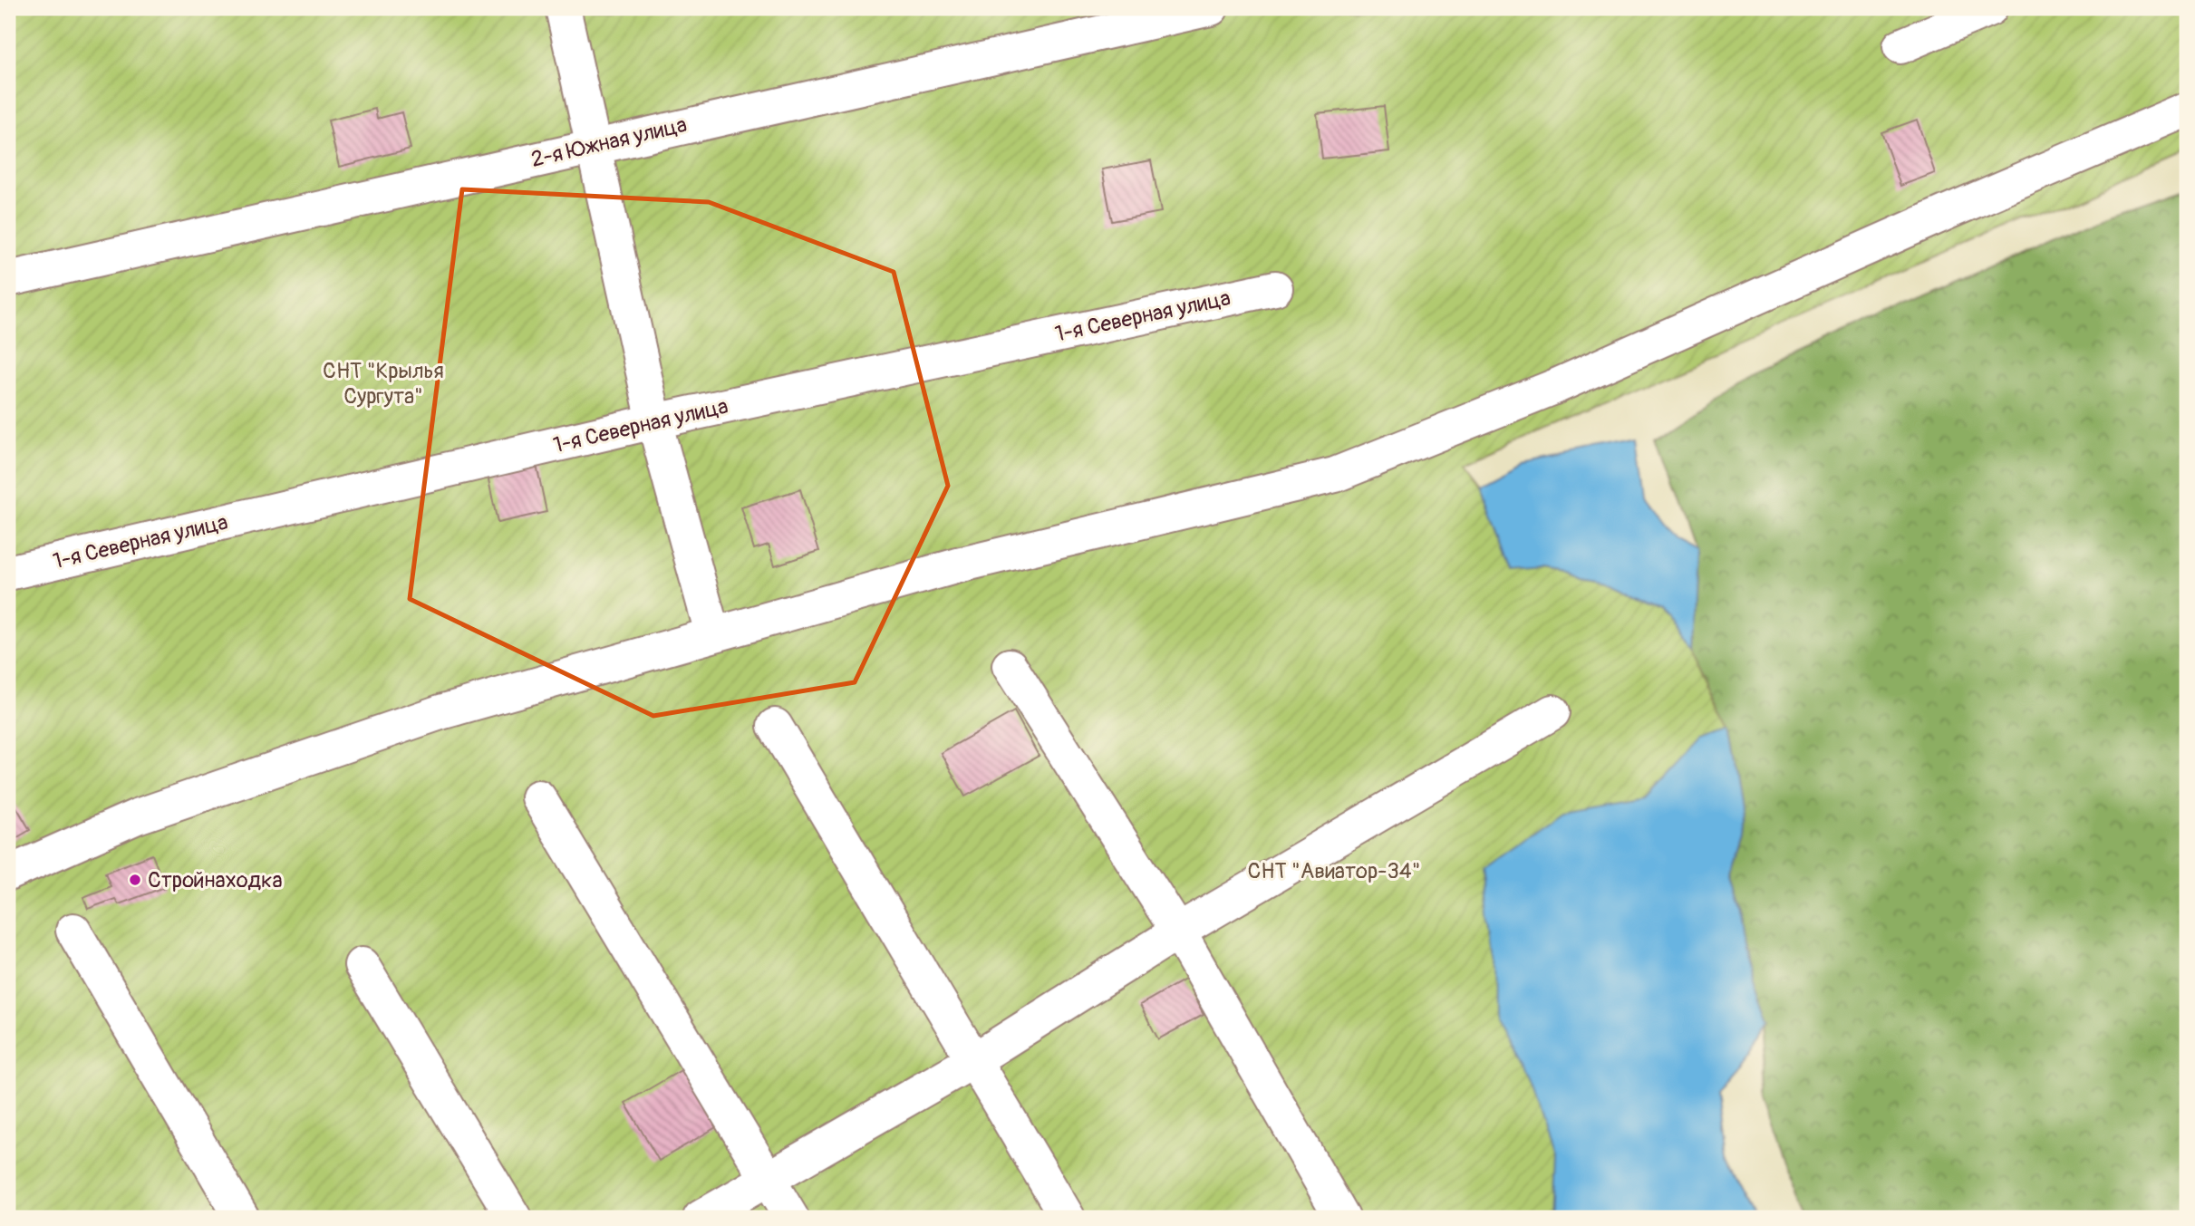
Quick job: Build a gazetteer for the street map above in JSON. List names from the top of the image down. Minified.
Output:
{"streets":{"street":["2-я Южная улица","1-я Северная улица"]},"parks":["CНТ \"Крылья Сургута\"","СНТ \"Авиатор-34\""],"places":["Стройнаходка"]}
